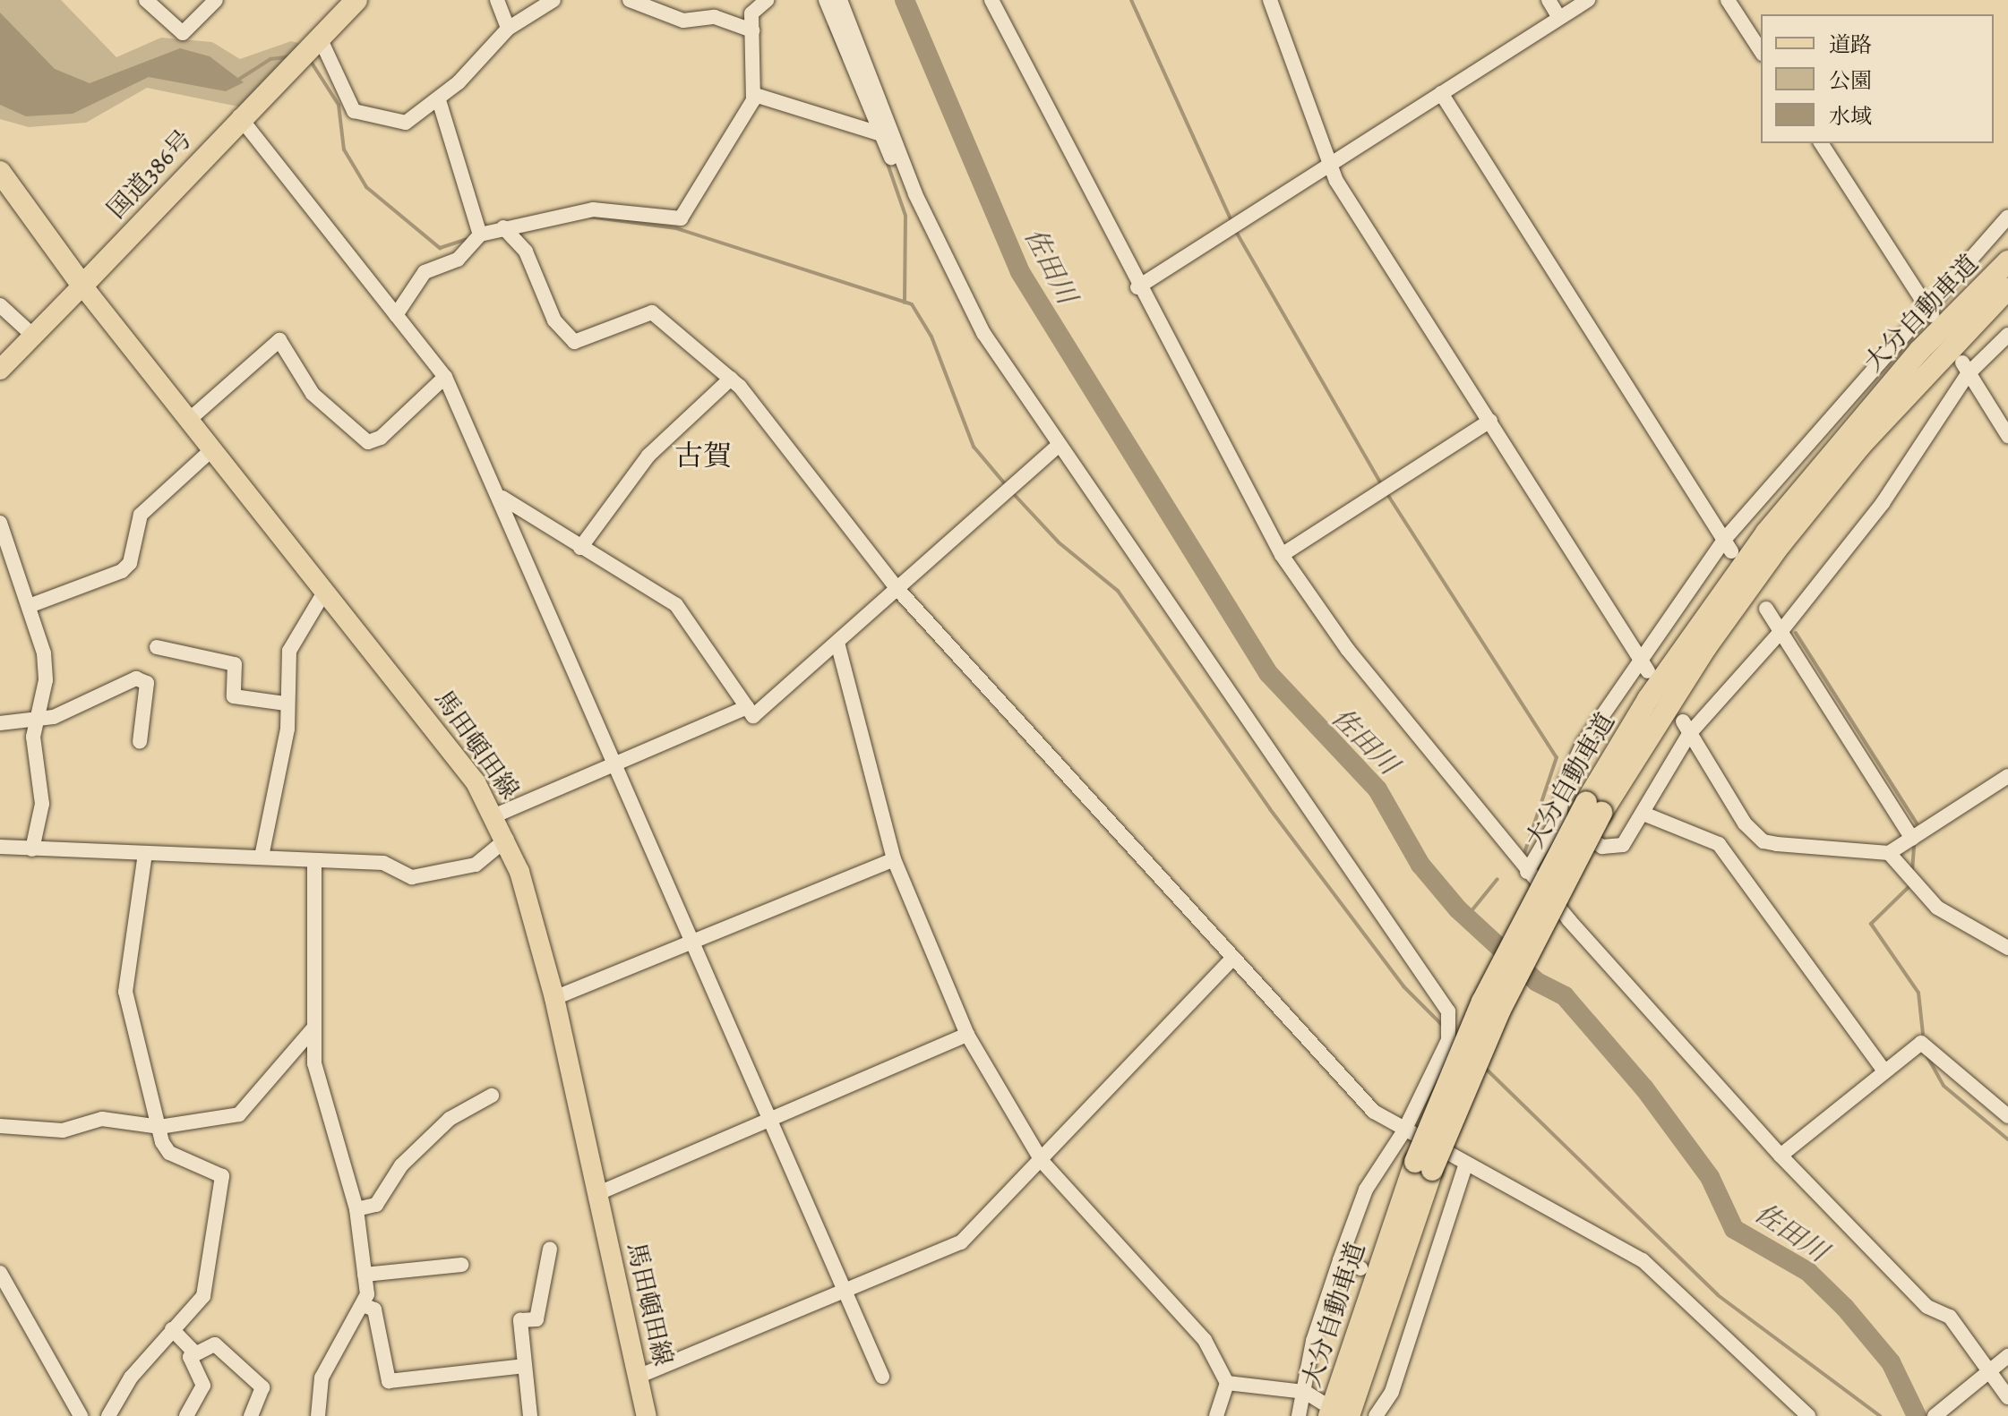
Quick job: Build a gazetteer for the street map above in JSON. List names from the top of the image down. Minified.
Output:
{"streets":{"highway":["国道386号","大分自動車道"],"main road":["馬田頓田線"]},"crossings":[["国道386号","馬田頓田線"]],"districts":["古賀"],"water":["佐田川"],"legend":["道路","公園","水域"]}
